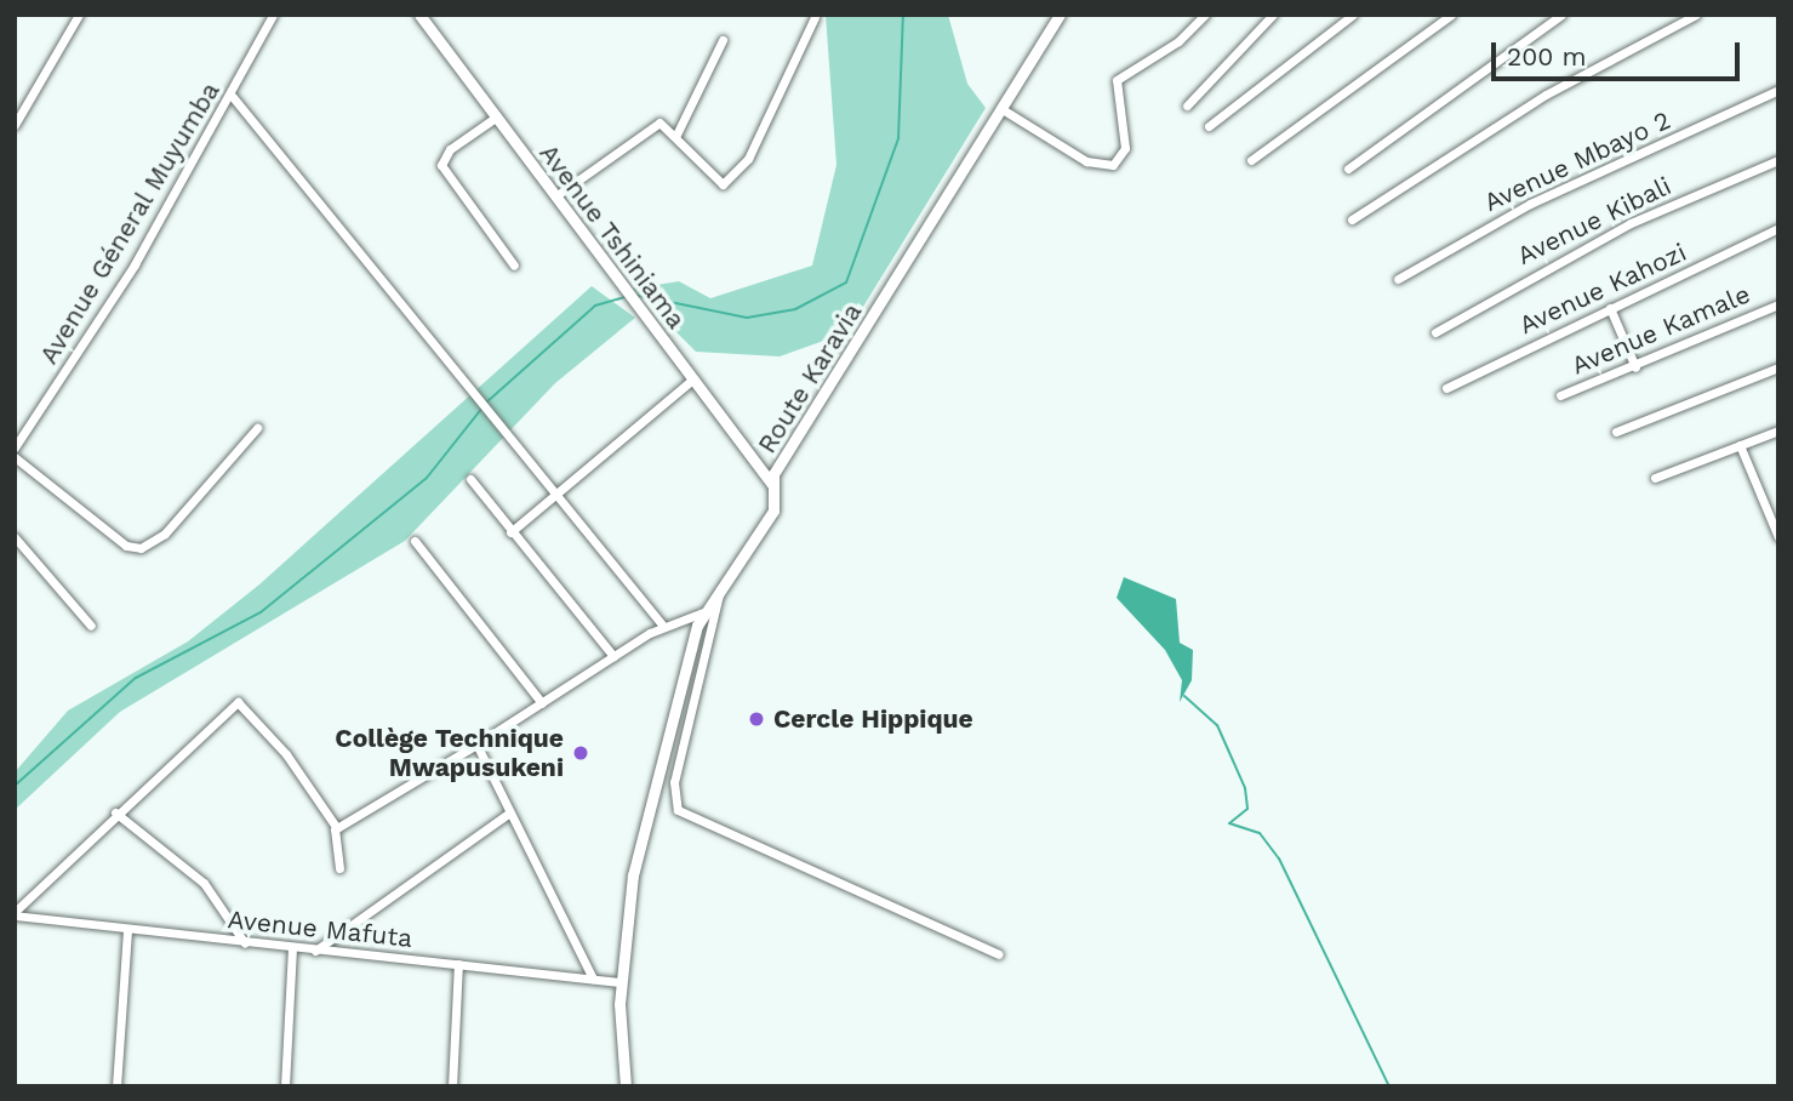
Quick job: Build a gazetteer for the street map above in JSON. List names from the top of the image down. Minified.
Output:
{"streets":{"street":["Avenue Mbayo 2","Avenue Kibali","Avenue Géneral Muyumba","Avenue Tshiniama","Avenue Kahozi","Avenue Kamale","Route Karavia","Avenue Mafuta"]},"crossings":[["Avenue Tshiniama","Route Karavia"],["Route Karavia","Avenue Mafuta"]],"places":["Cercle Hippique","Collège Technique Mwapusukeni"],"scale_bar":"200 m"}
